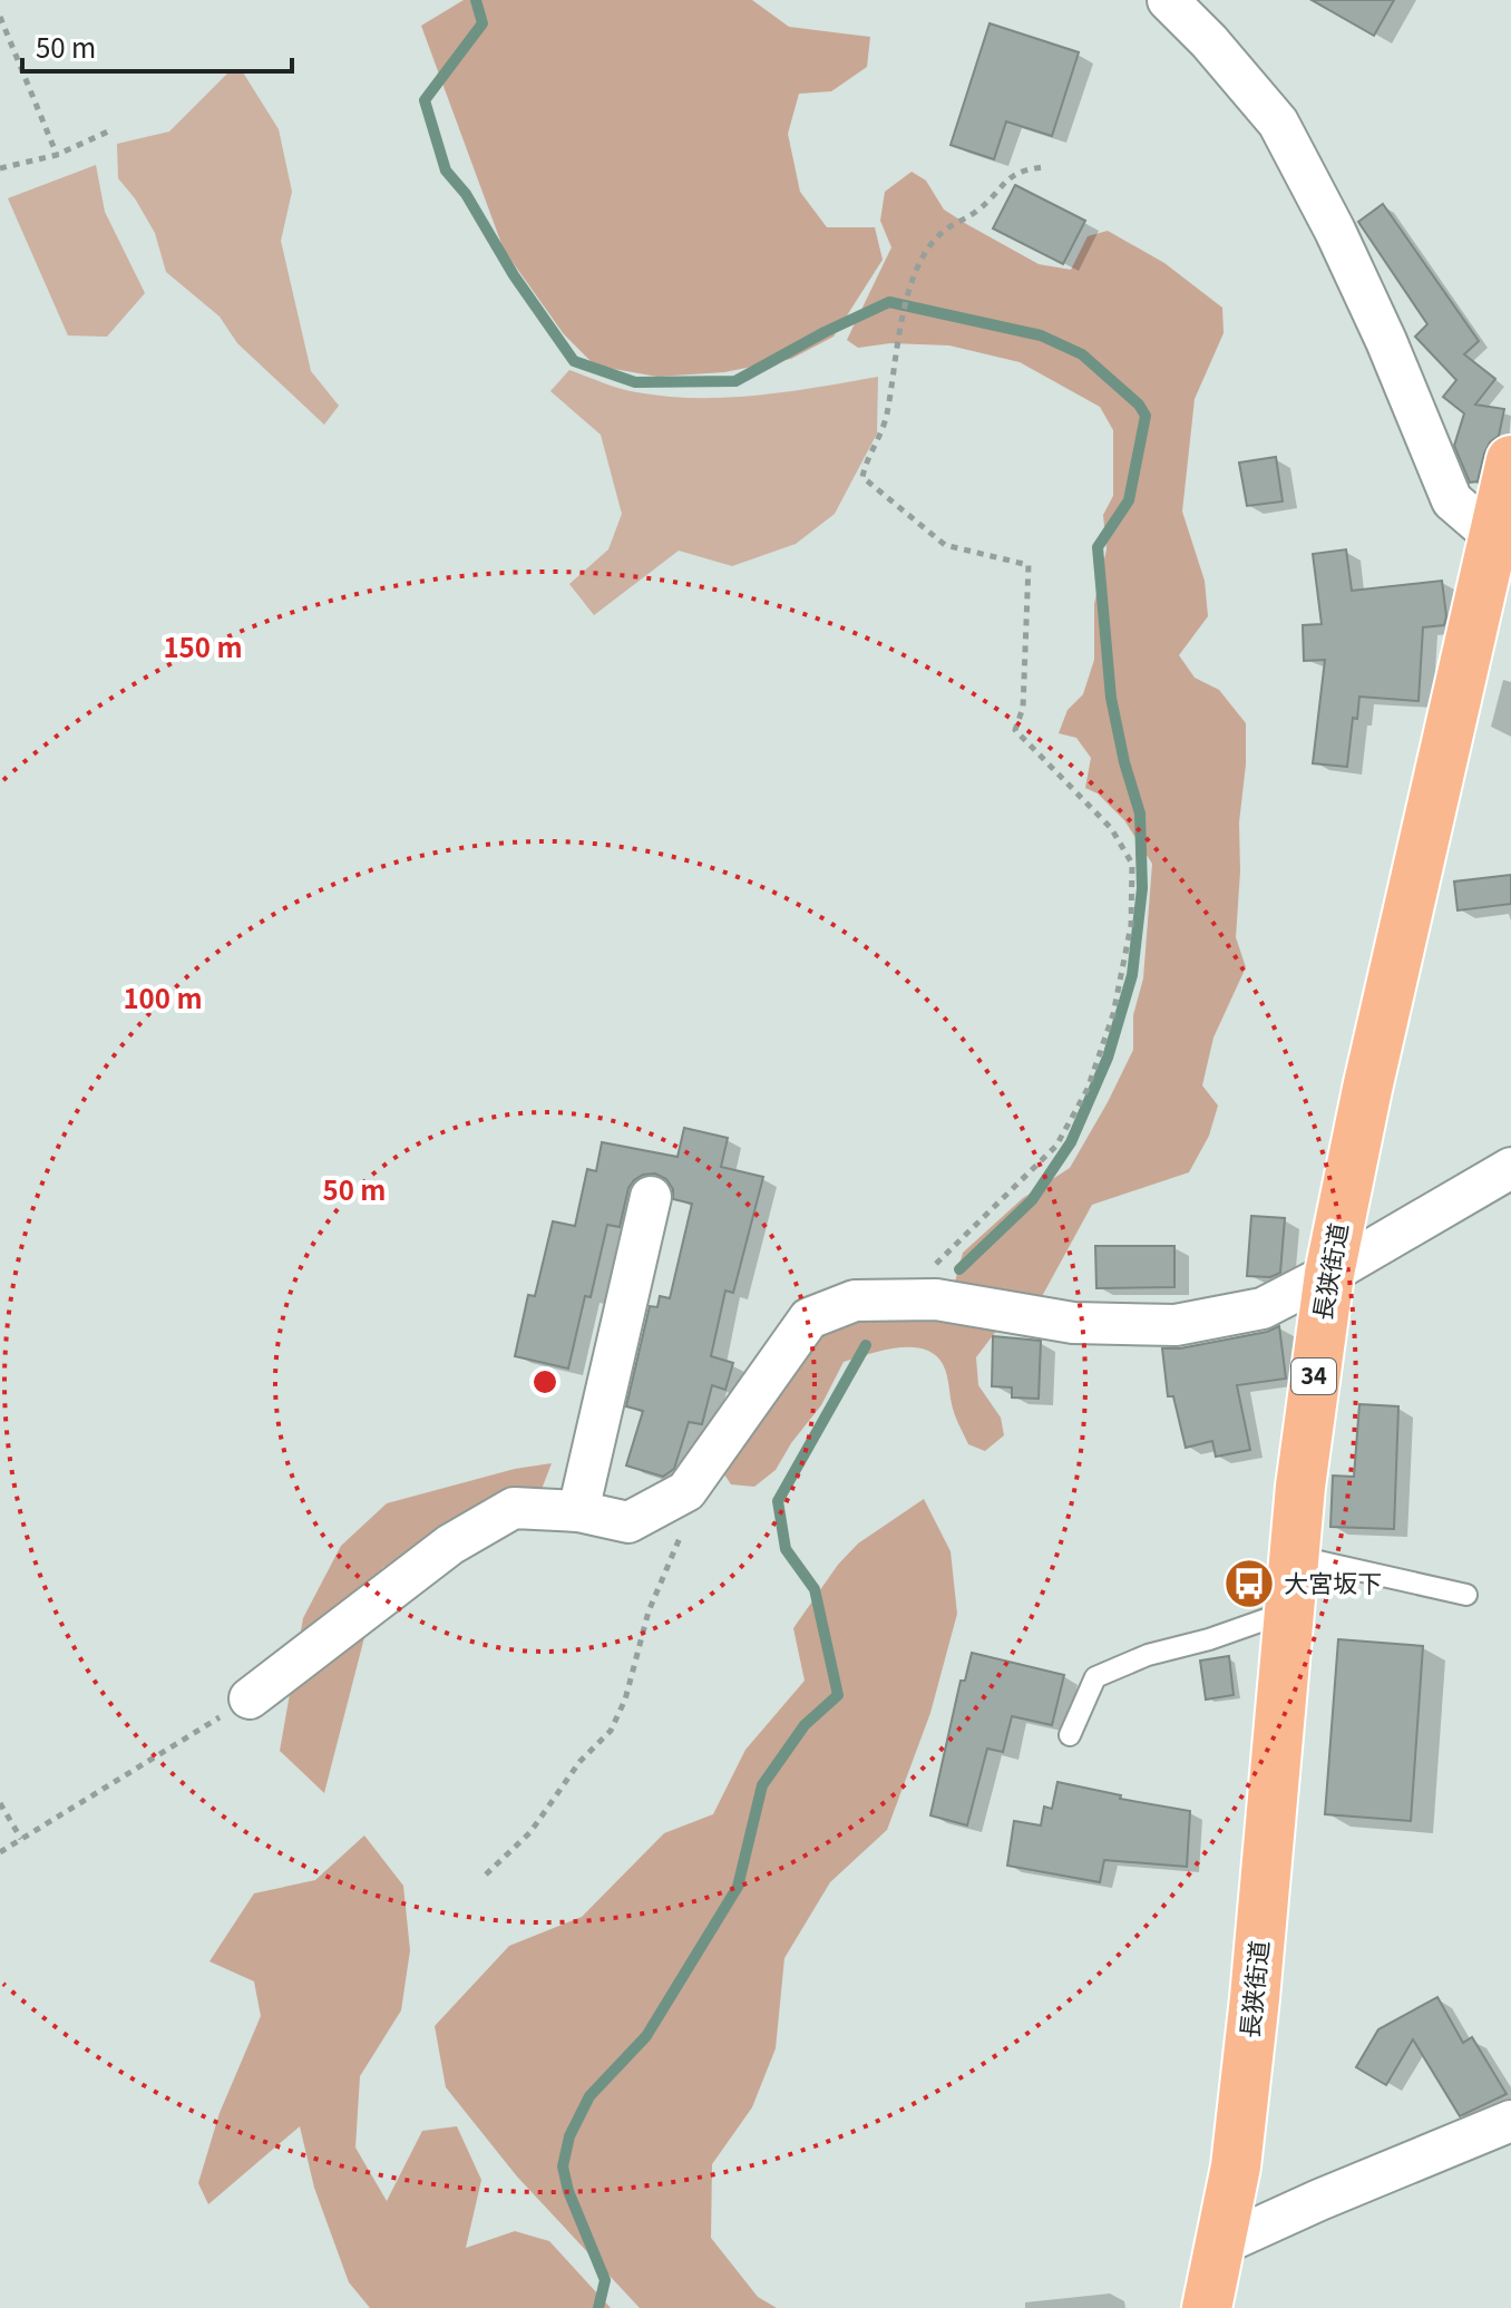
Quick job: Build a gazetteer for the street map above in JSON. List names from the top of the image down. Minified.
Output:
{"streets":{"main road":["長狭街道","34"]},"places":{"bus stop":["大宮坂下"]},"scale_bar":"50 m","rings":["150 m","100 m","50 m"]}
